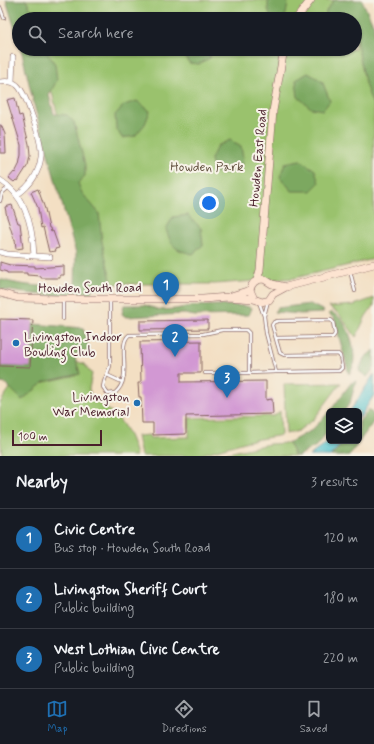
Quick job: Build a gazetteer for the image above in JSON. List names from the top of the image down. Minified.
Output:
{"streets":{"main road":["Howden East Road","Howden South Road"]},"crossings":[["Howden East Road","Howden South Road"]],"parks":["Howden Park"],"places":["Livingston Indoor Bowling Club","Livingston War Memorial"],"scale_bar":"100 m","page":{"search":"Search here","pins":["1","2","3"],"scale":"100 m","heading":["Nearby","3 results"],"list":[{"mark":"1","name":"Civic Centre","note":"Bus stop · Howden South Road","value":"120 m"},{"mark":"2","name":"Livingston Sheriff Court","note":"Public building","value":"180 m"},{"mark":"3","name":"West Lothian Civic Centre","note":"Public building","value":"220 m"}],"nav":["Map","Directions","Saved"]}}
